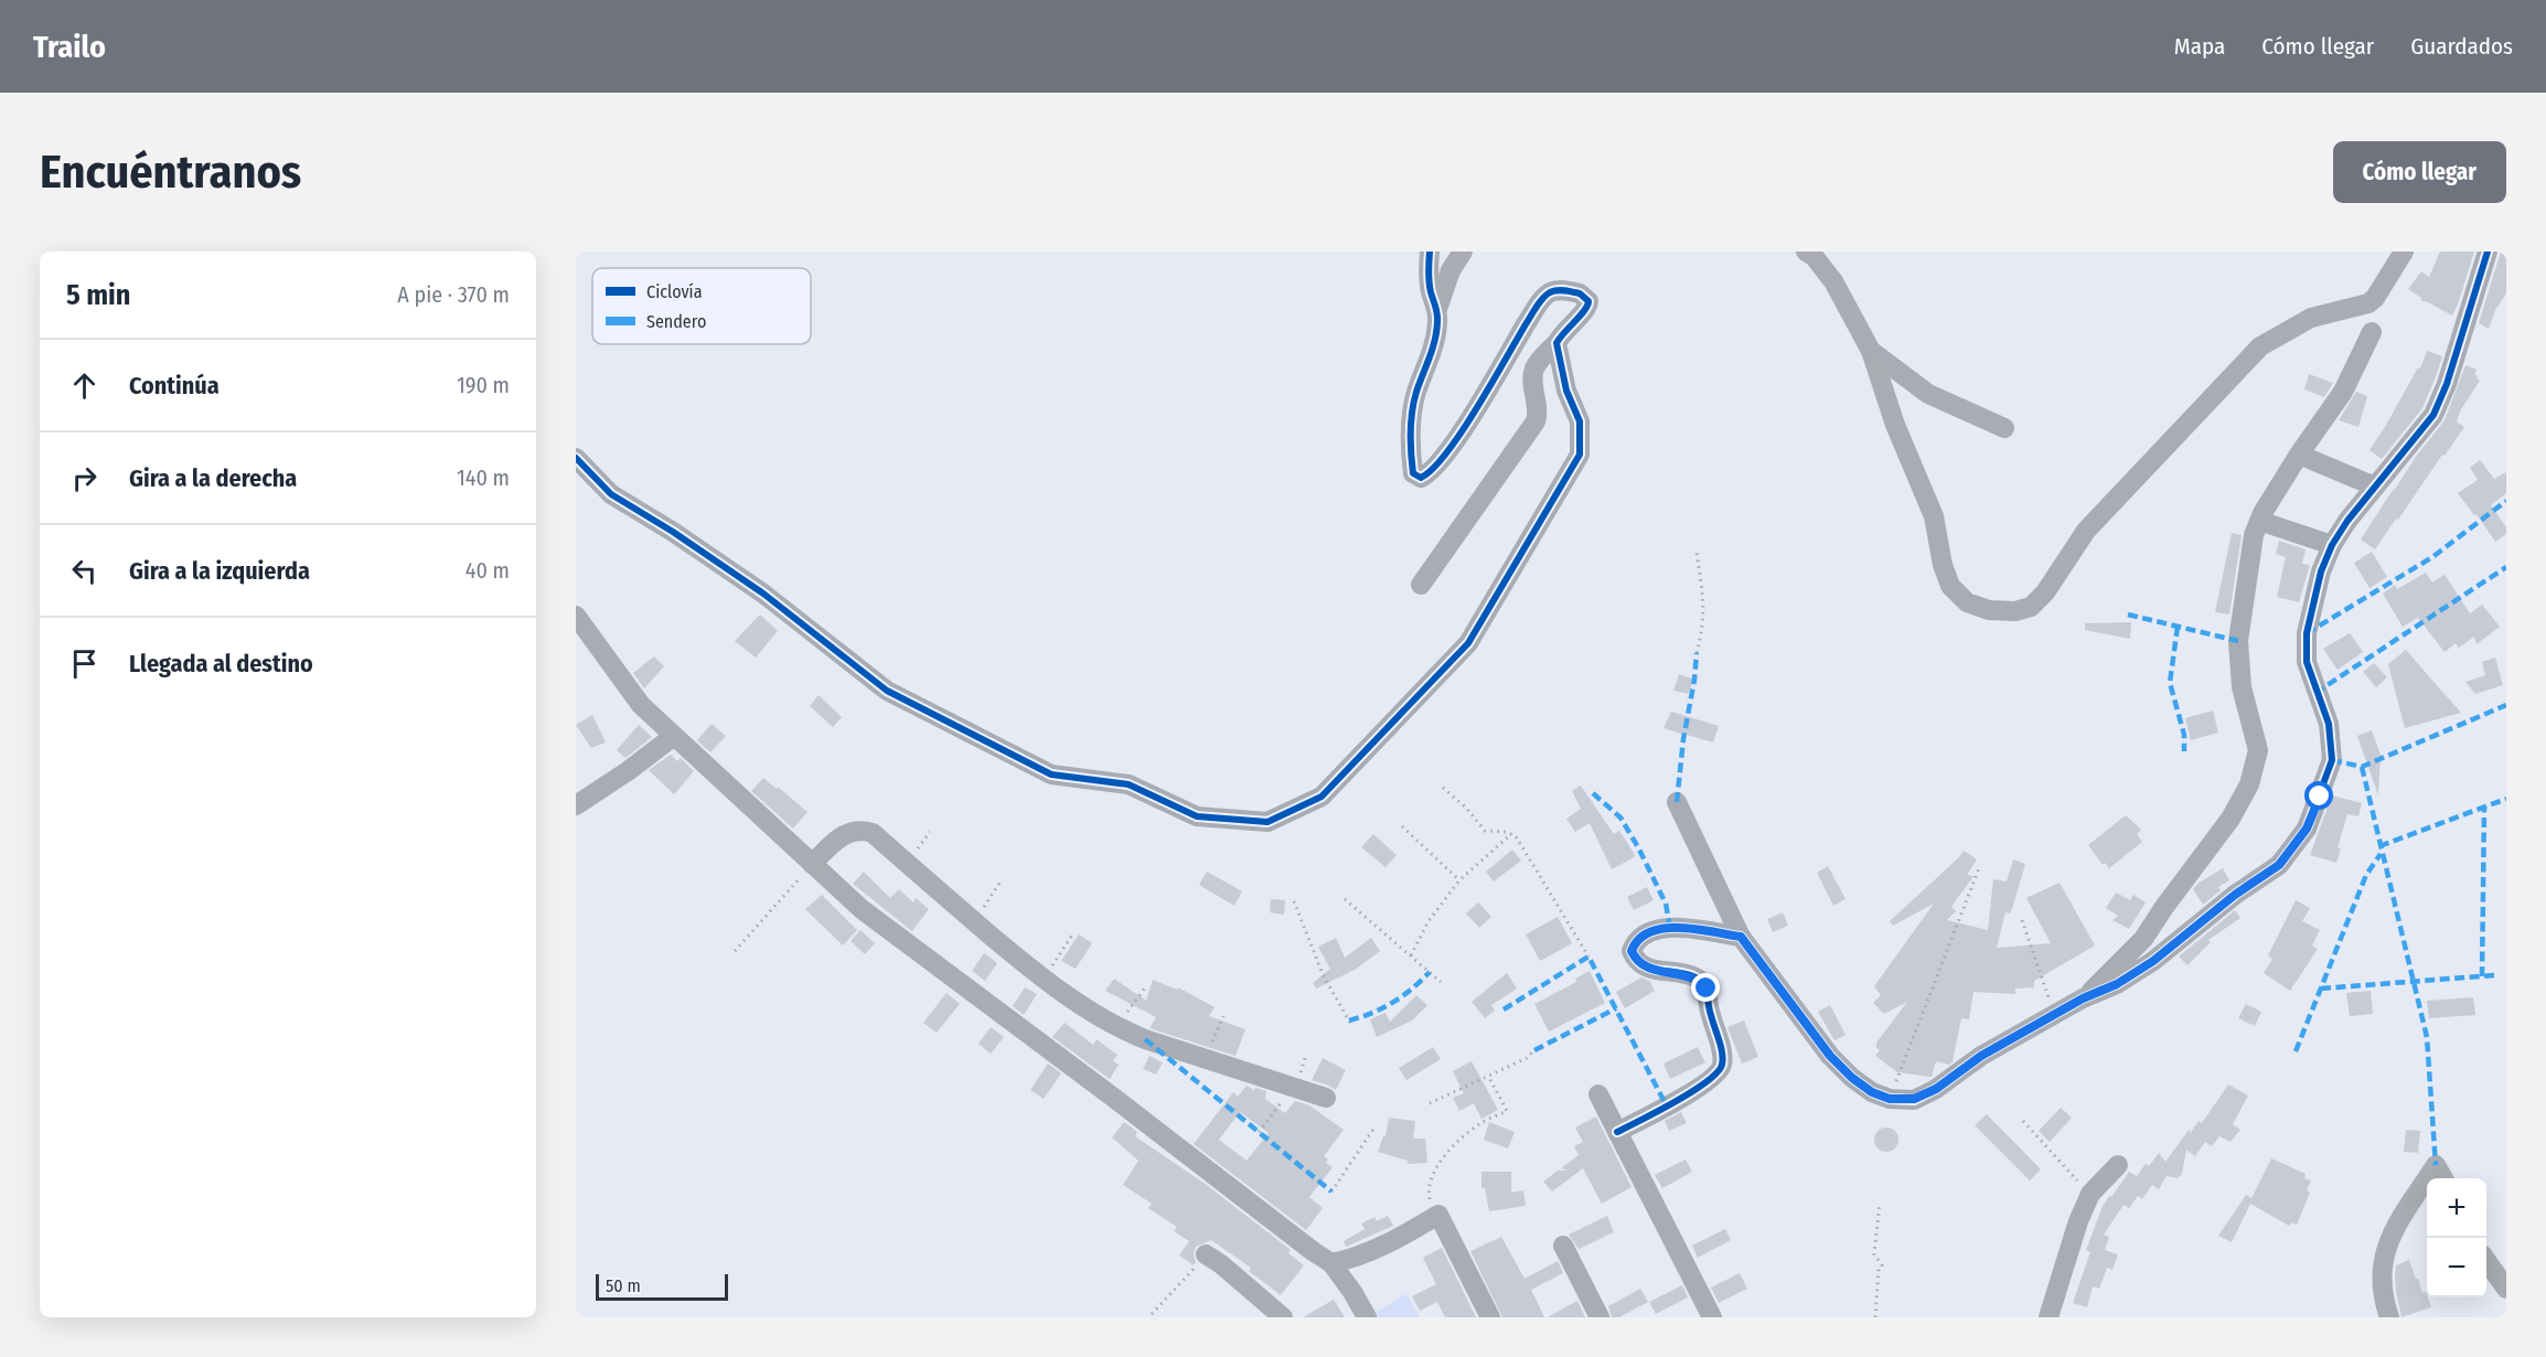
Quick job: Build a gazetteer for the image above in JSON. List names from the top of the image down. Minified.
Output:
{"legend":["Ciclovía","Sendero"],"scale_bar":"50 m","page":{"header":"Trailo","nav":["Mapa","Cómo llegar","Guardados"],"buttons":"Cómo llegar","title":"Encuéntranos","heading":["5 min","A pie · 370 m"],"list":[["Continúa","190 m"],["Gira a la derecha","140 m"],["Gira a la izquierda","40 m"],"Llegada al destino"],"map_buttons":["+","−"],"scale":"50 m"}}
